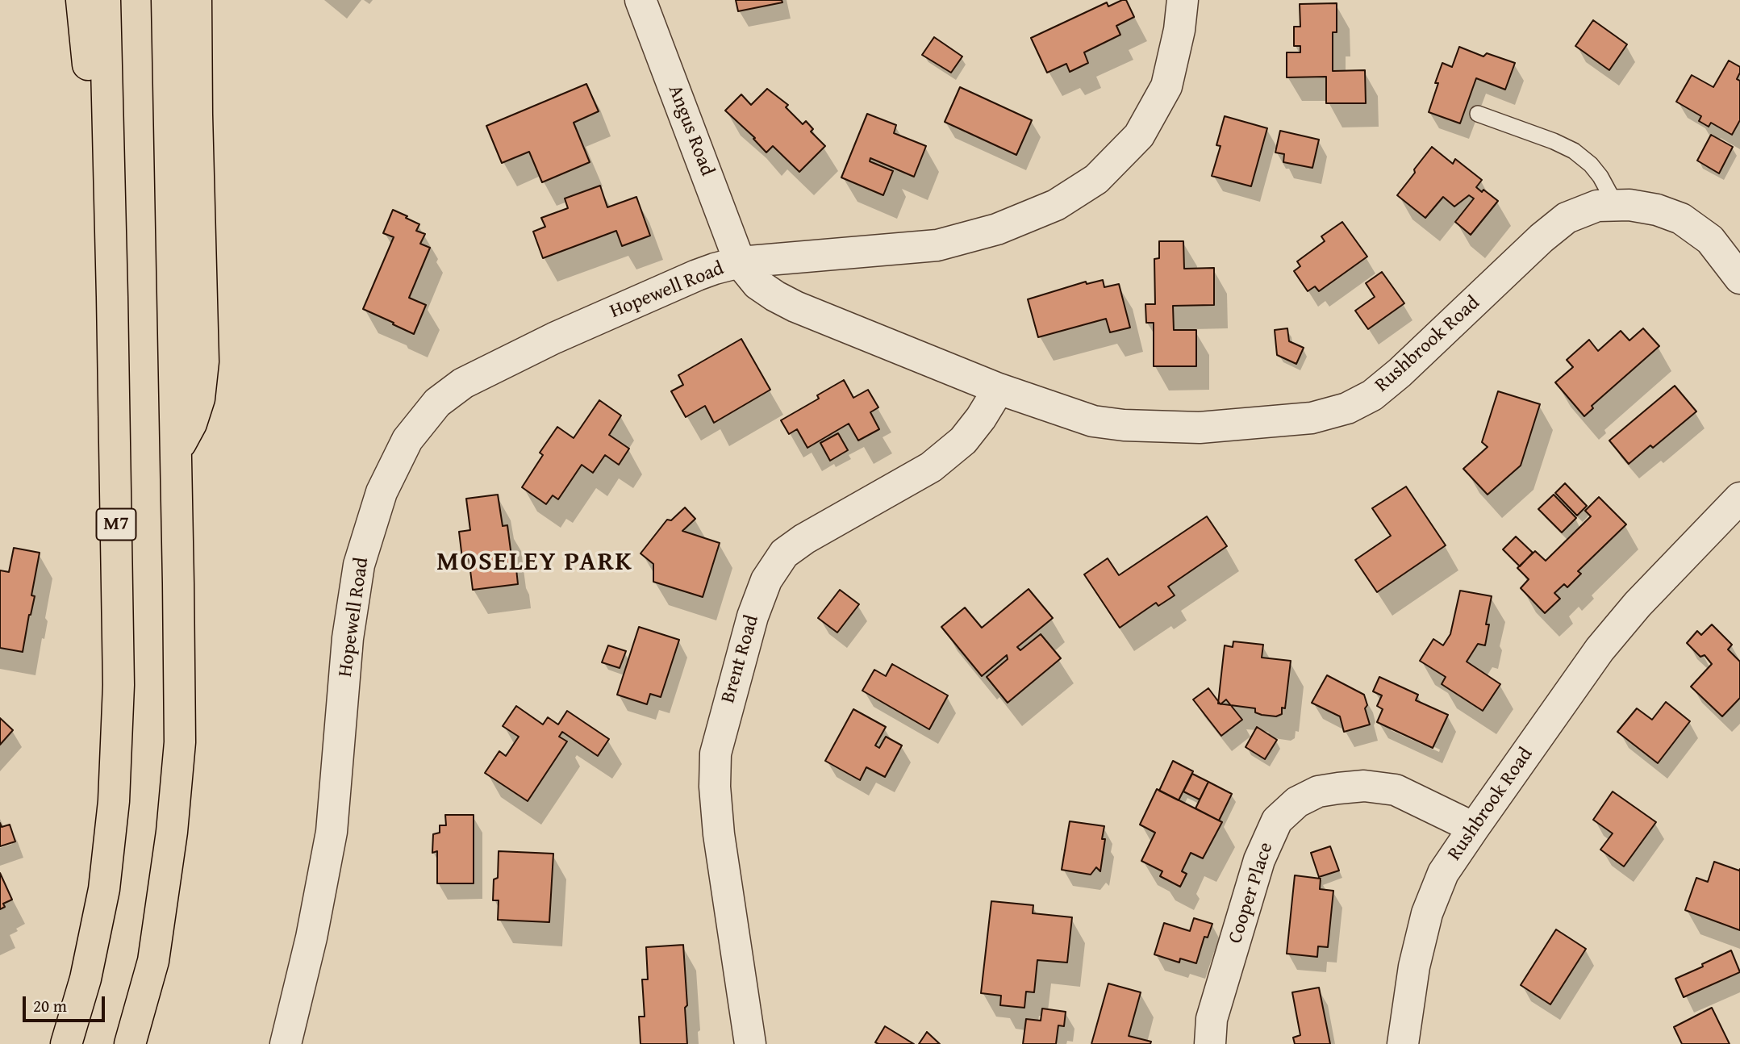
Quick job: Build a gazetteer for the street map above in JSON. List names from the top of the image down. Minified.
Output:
{"streets":{"highway":["M7"],"street":["Angus Road","Hopewell Road","Rushbrook Road","Brent Road","Cooper Place"]},"crossings":[["Angus Road","Hopewell Road"],["Hopewell Road","Rushbrook Road"],["Hopewell Road","Brent Road"],["Rushbrook Road","Brent Road"],["Rushbrook Road","Cooper Place"]],"districts":["MOSELEY PARK"],"scale_bar":"20 m"}
